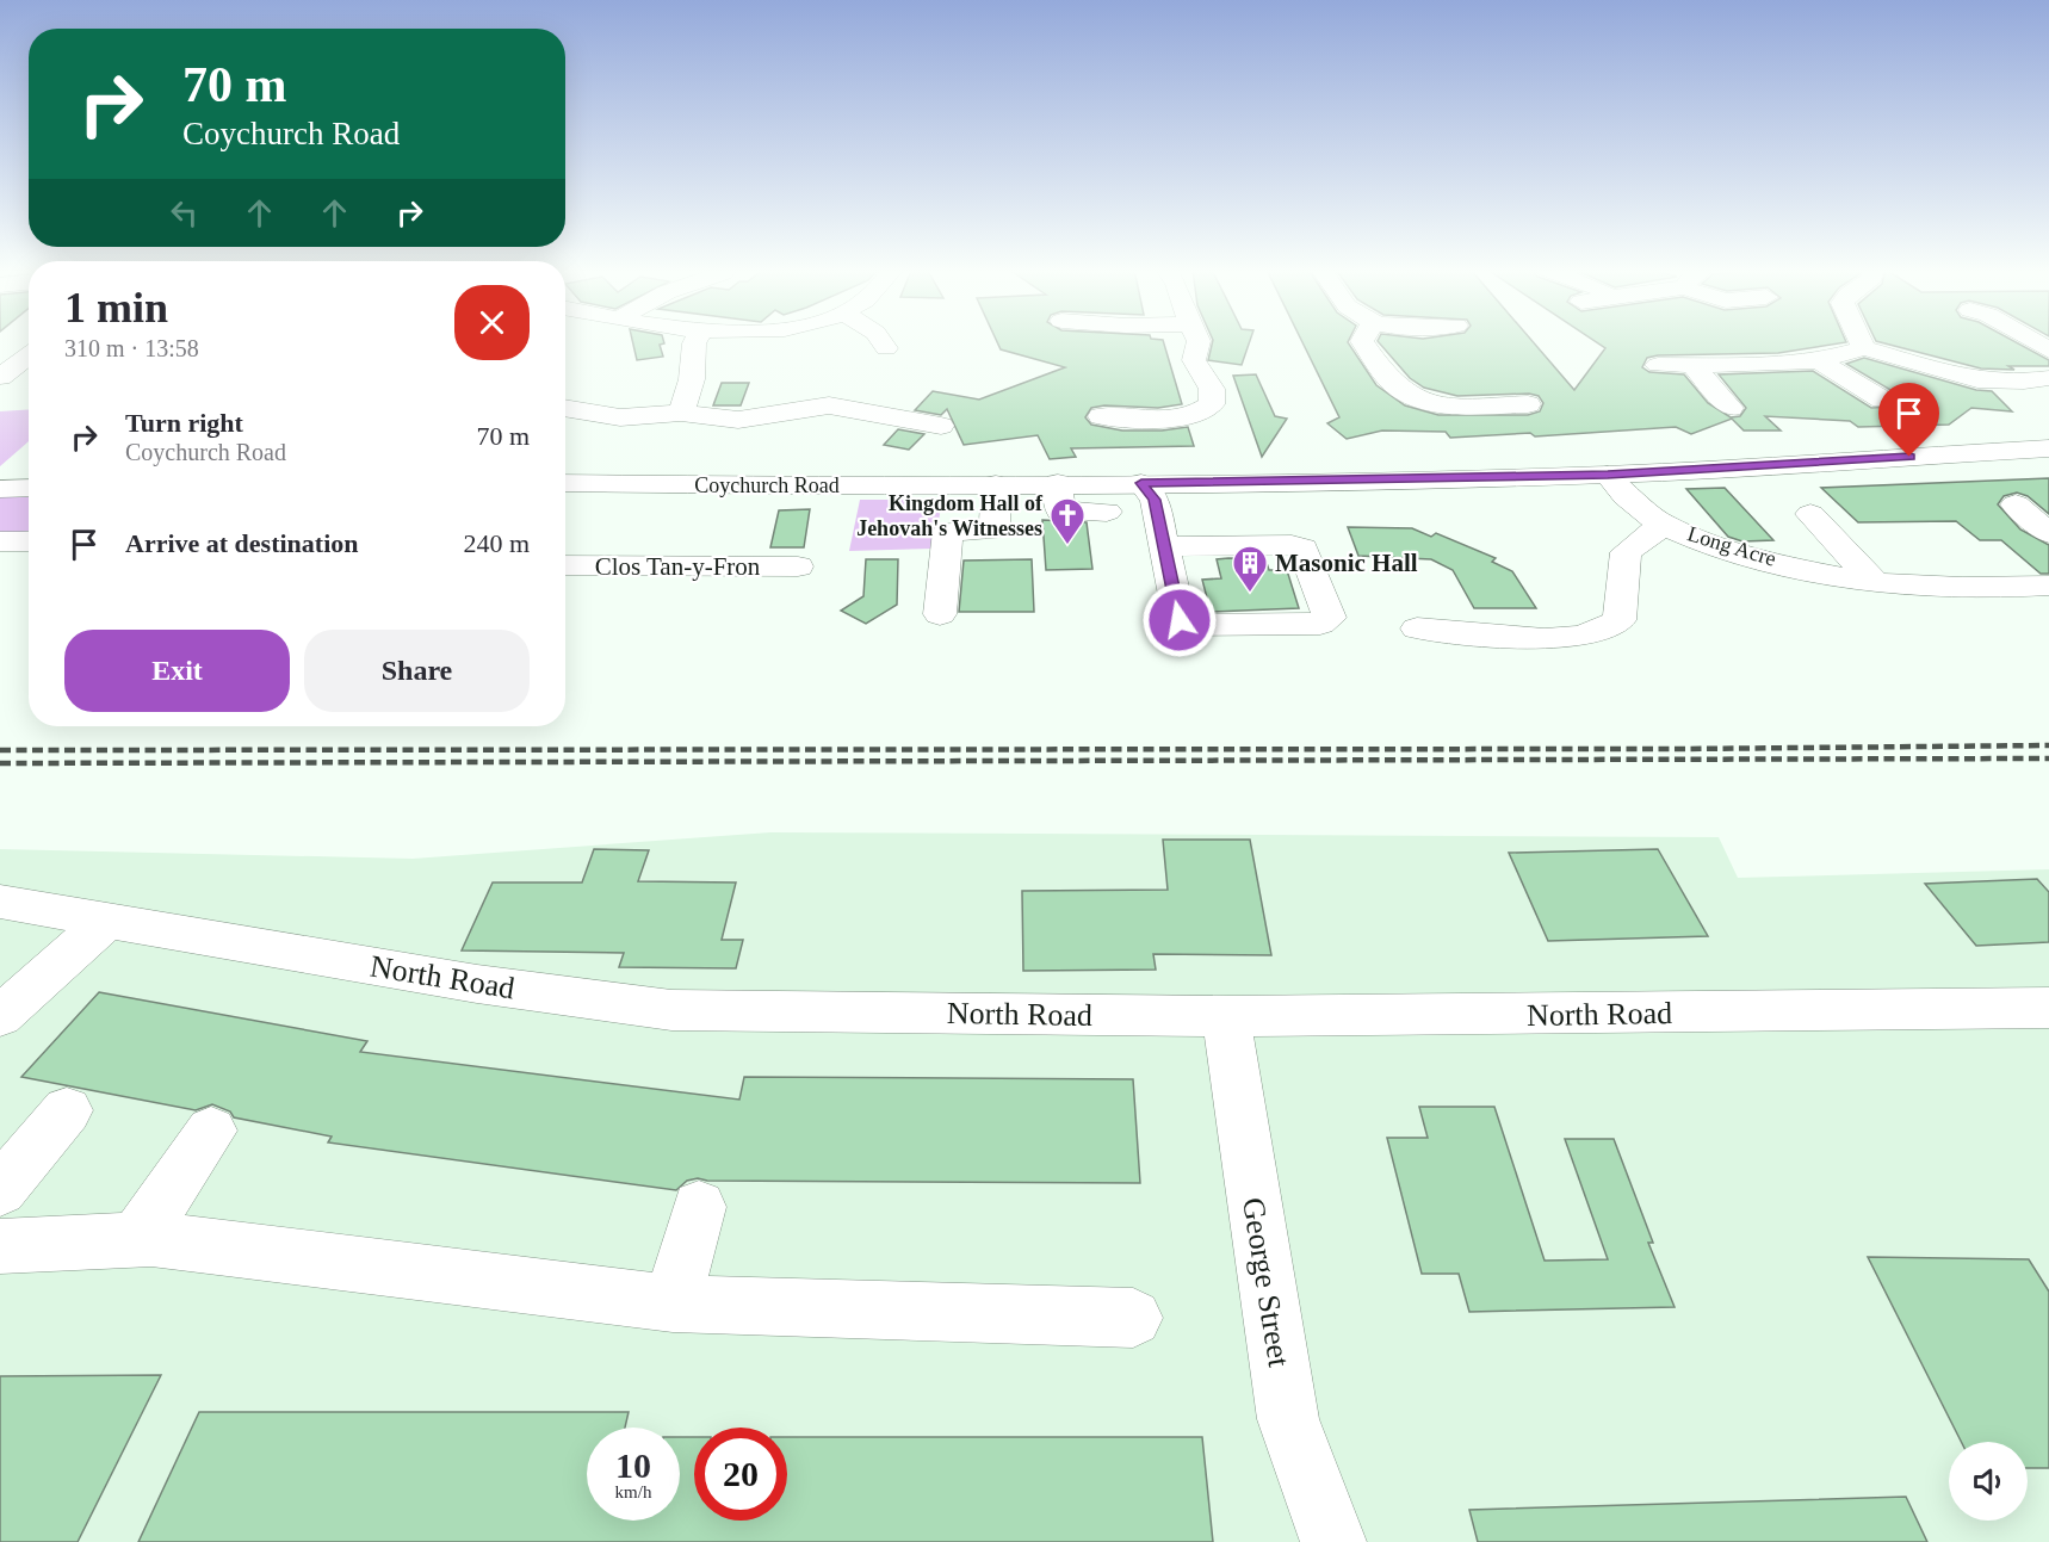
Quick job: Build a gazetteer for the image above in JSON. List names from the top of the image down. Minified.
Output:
{"streets":{"street":["Coychurch Road","Long Acre","Clos Tan-y-Fron","North Road","George Street"]},"crossings":[["Coychurch Road","Long Acre"],["North Road","George Street"]],"places":{"church":["Kingdom Hall of Jehovah's Witnesses"],"building":["Masonic Hall"]},"page":{"turn":["70 m","Coychurch Road"],"heading":["1 min","310 m · 13:58"],"list":[{"name":"Turn right","note":"Coychurch Road","value":"70 m"},{"name":"Arrive at destination","value":"240 m"}],"buttons":["Exit","Share"],"speed":"10 km/h","limit":"20"}}
